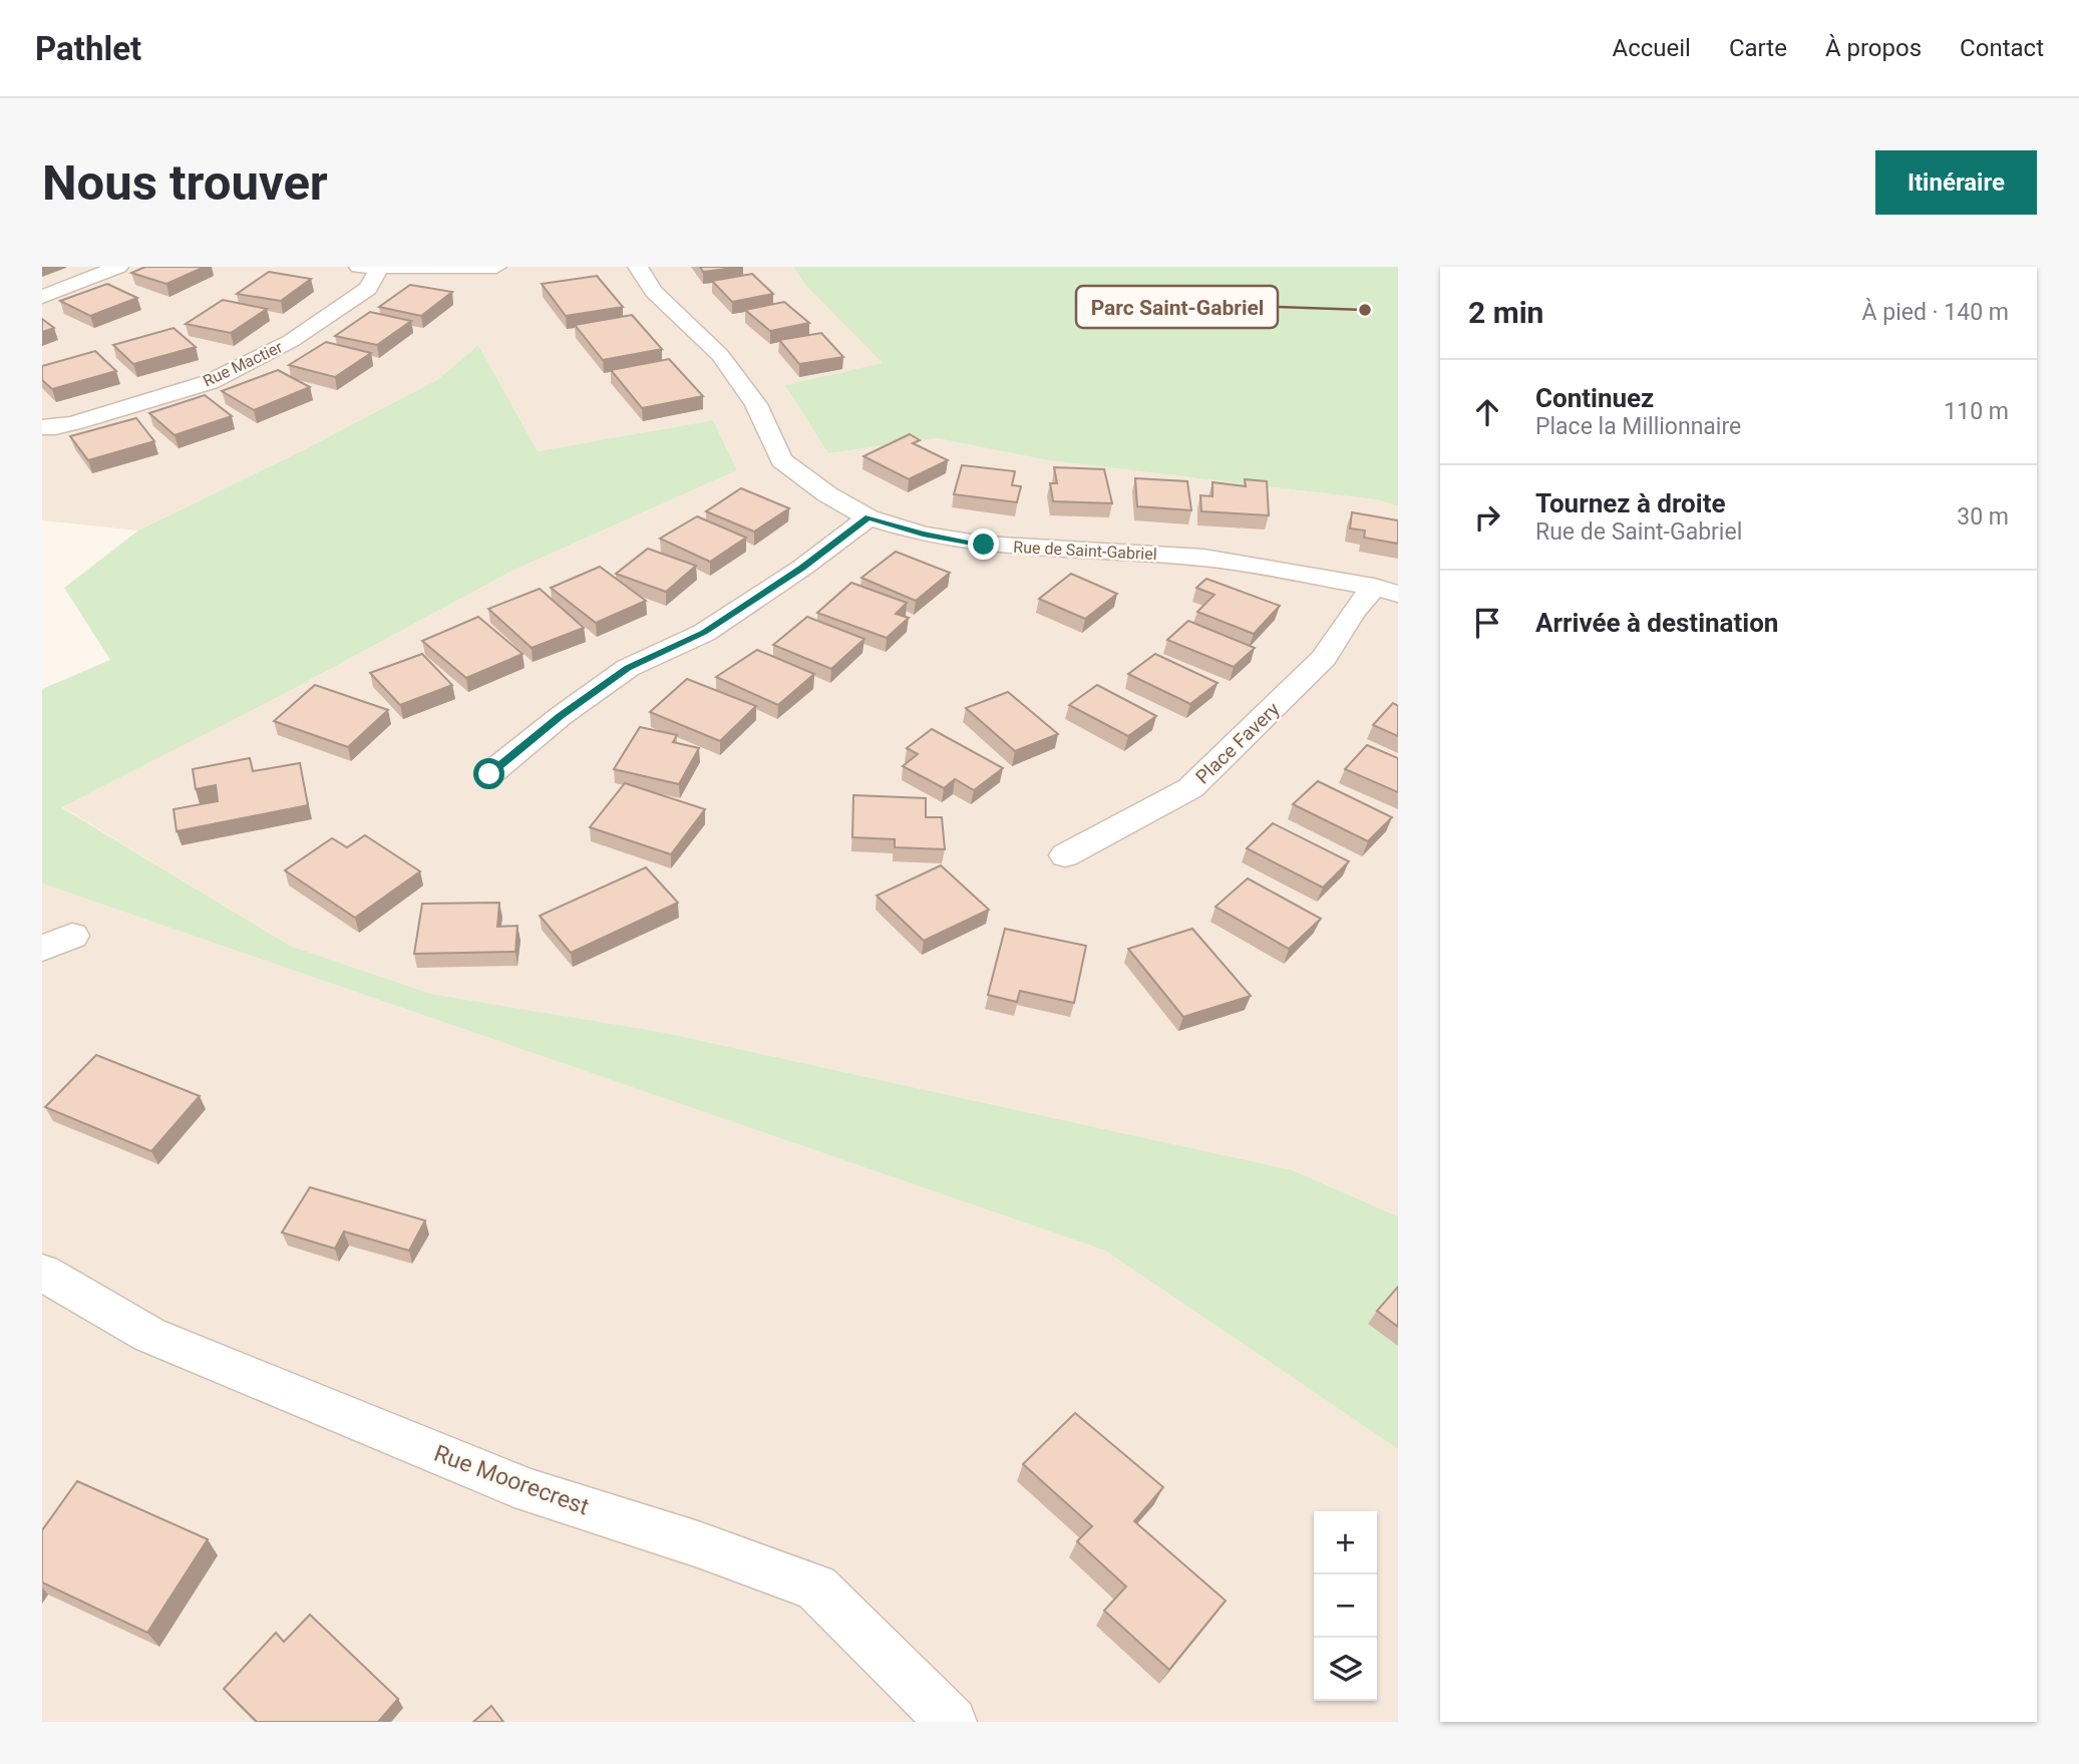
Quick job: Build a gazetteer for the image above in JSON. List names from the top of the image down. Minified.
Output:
{"streets":{"street":["Rue Mactier","Rue de Saint-Gabriel","Place Favery","Rue Moorecrest"]},"crossings":[["Rue de Saint-Gabriel","Place Favery"]],"places":["Parc Saint-Gabriel"],"page":{"header":"Pathlet","nav":["Accueil","Carte","À propos","Contact"],"buttons":"Itinéraire","title":"Nous trouver","heading":["2 min","À pied · 140 m"],"list":[["Continuez","Place la Millionnaire","110 m"],["Tournez à droite","Rue de Saint-Gabriel","30 m"],"Arrivée à destination"],"map_buttons":["+","−"]}}
